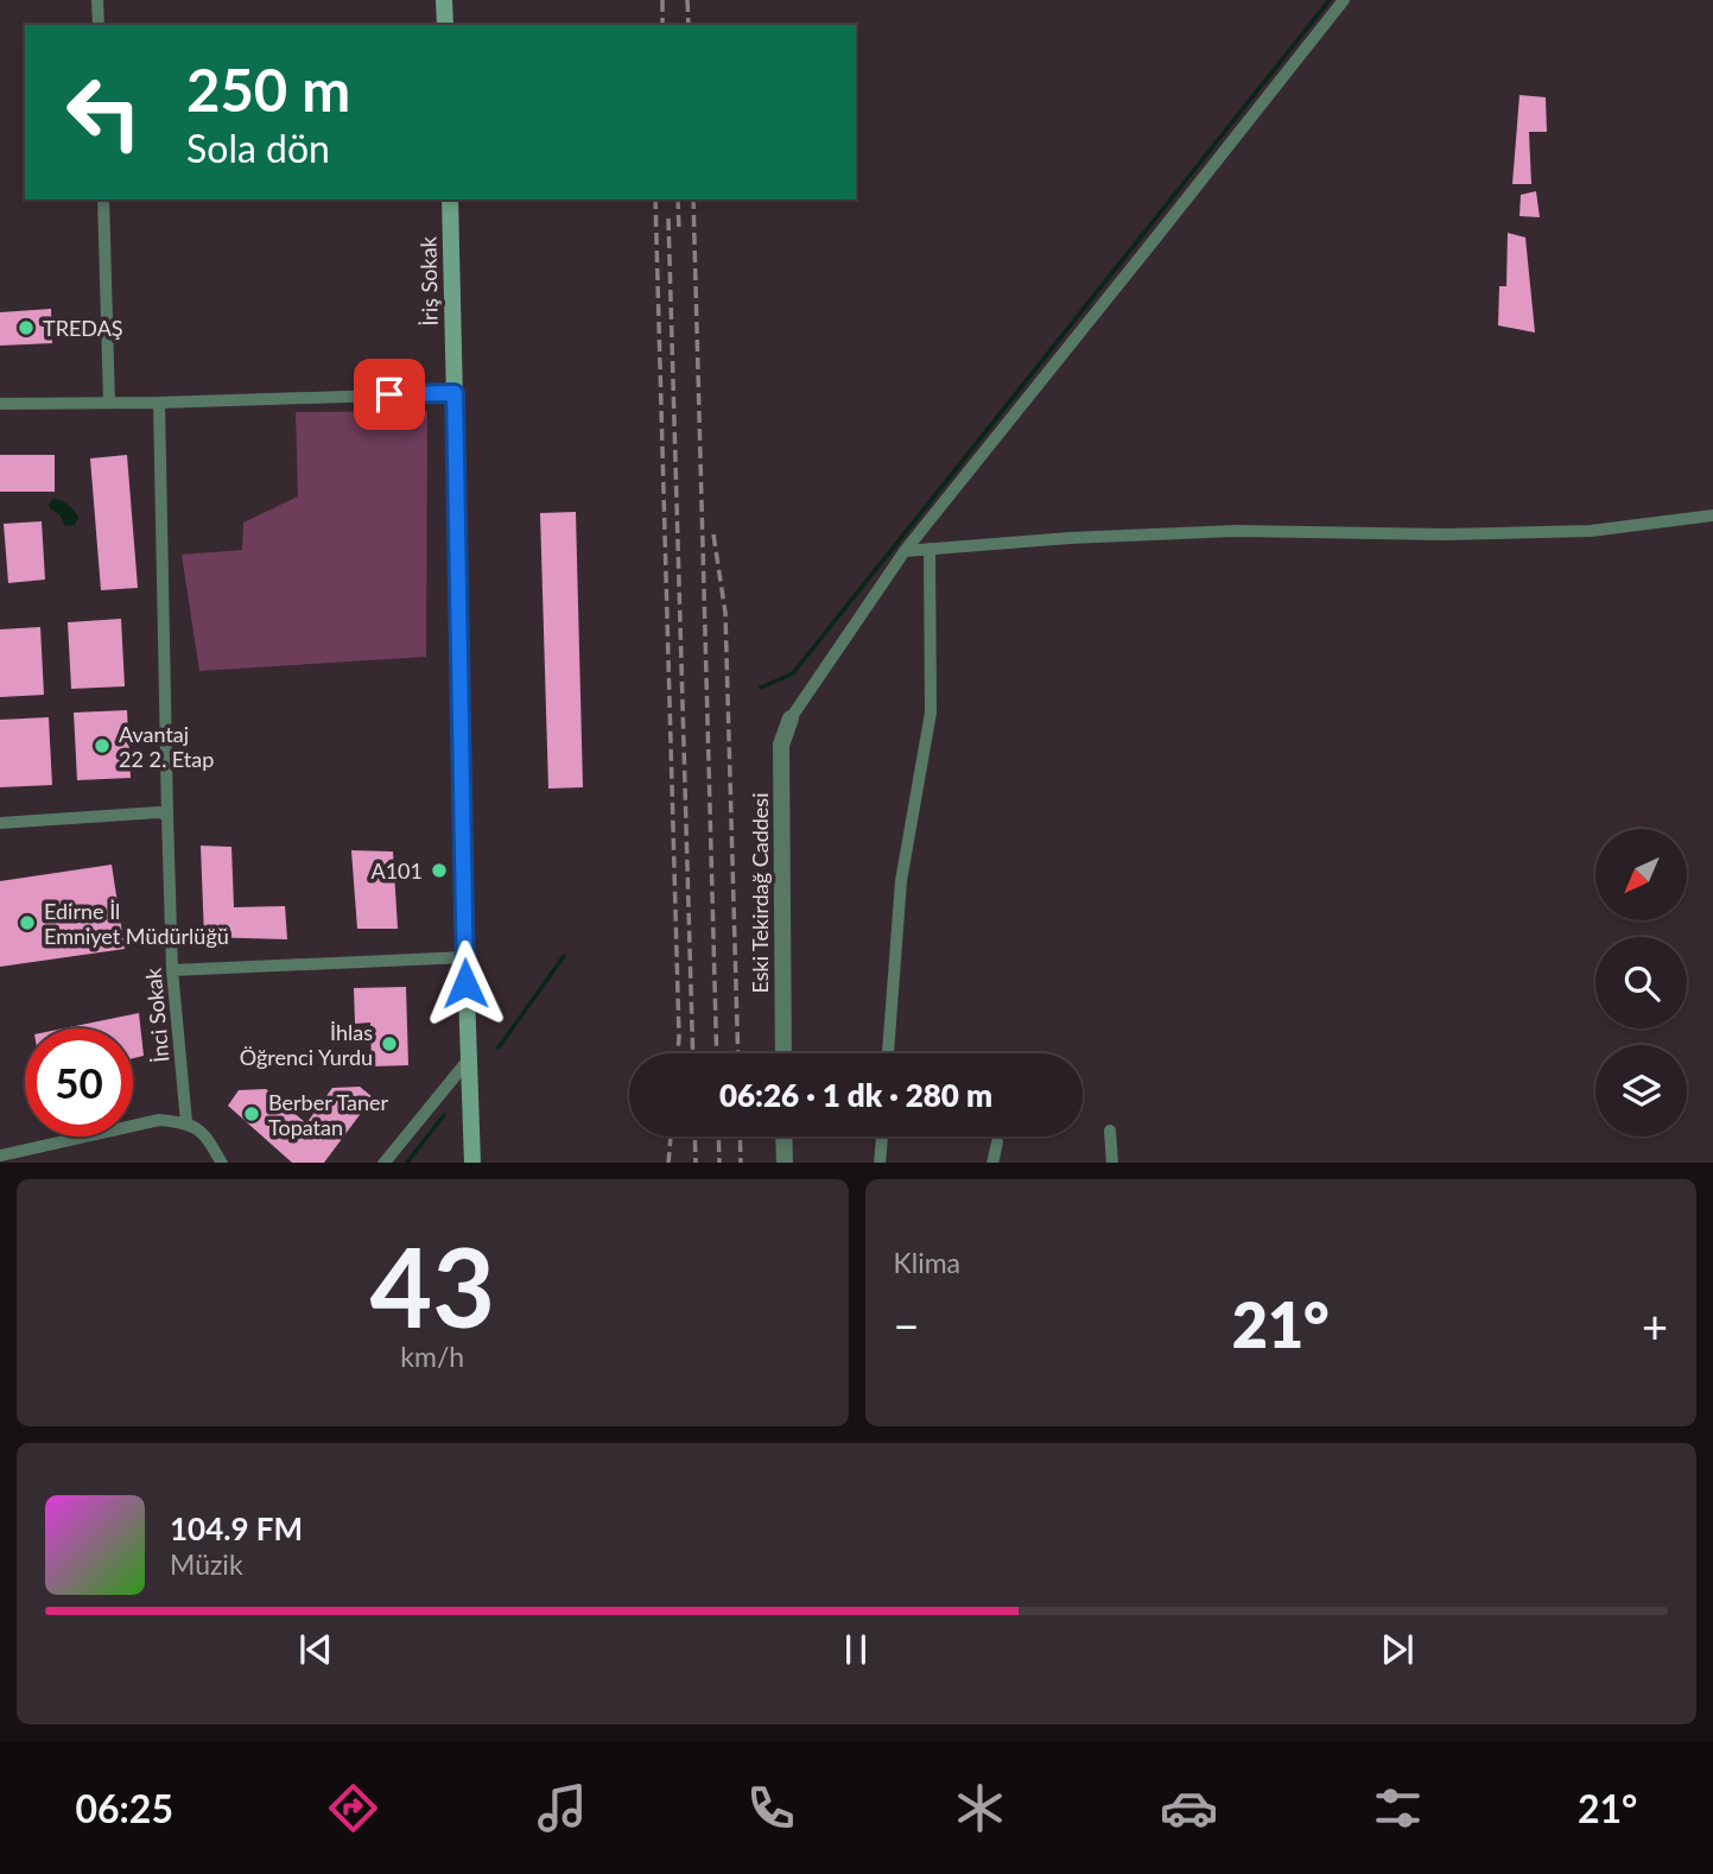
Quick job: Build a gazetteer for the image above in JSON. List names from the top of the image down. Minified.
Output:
{"streets":{"main road":["İriş Sokak"],"street":["Eski Tekirdağ Caddesi","İnci Sokak"]},"places":["TREDAŞ","Avantaj 22 2. Etap","A101","Edirne İl Emniyet Müdürlüğü","İhlas Öğrenci Yurdu","Berber Taner Topatan"],"north":"bottom left","page":{"turn":["250 m","Sola dön"],"limit":"50","trip":"06:26 · 1 dk · 280 m","tile":[["43","km/h"],"Klima"],"heat":["−","21°","+"],"song":["104.9 FM","Müzik"],"tabs":["06:25","21°"]}}
